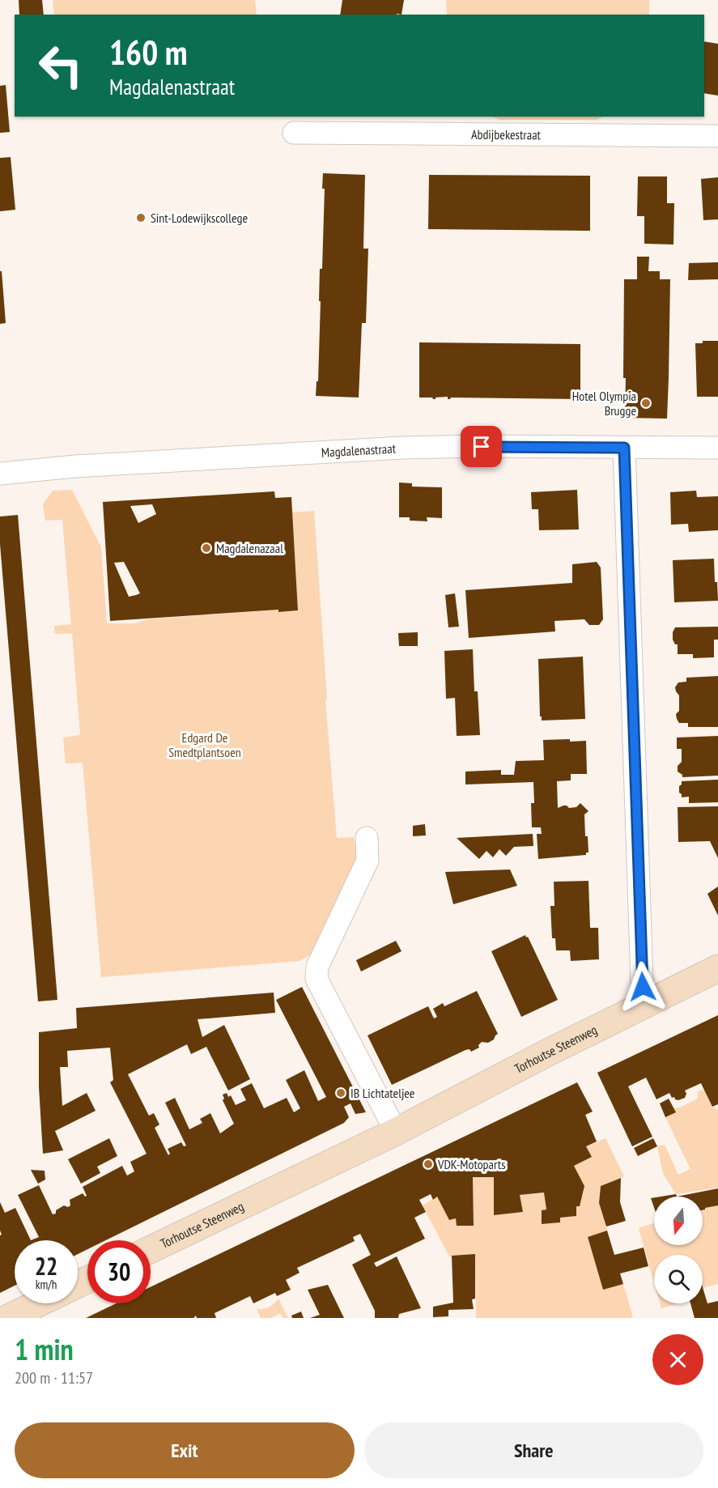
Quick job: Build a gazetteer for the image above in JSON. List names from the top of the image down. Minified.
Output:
{"streets":{"main road":["Torhoutse Steenweg"],"street":["Abdijbekestraat","Magdalenastraat"]},"parks":["Edgard De Smedtplantsoen"],"places":["Sint-Lodewijkscollege","Hotel Olympia Brugge","Magdalenazaal","IB Lichtateljee","VDK-Motoparts"],"north":"bottom","page":{"turn":["160 m","Magdalenastraat"],"speed":"22 km/h","limit":"30","heading":["1 min","200 m · 11:57"],"buttons":["Exit","Share"]}}
